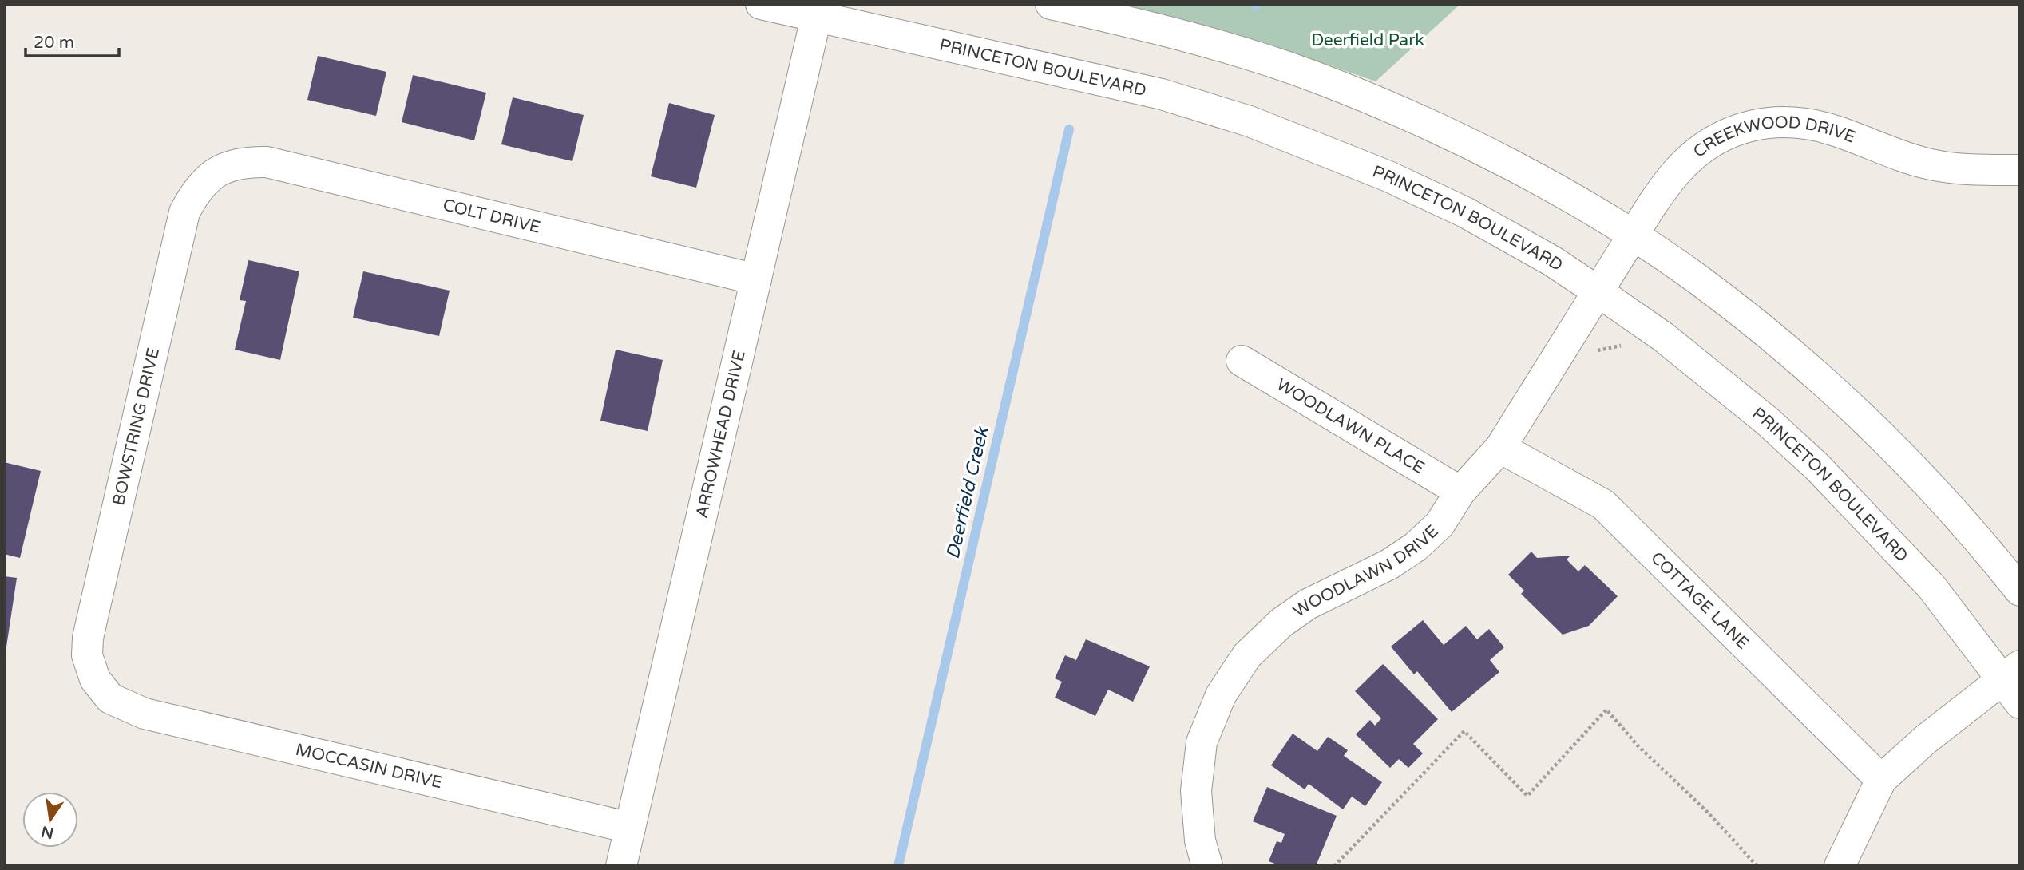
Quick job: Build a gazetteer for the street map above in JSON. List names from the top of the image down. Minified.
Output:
{"streets":{"street":["PRINCETON BOULEVARD","CREEKWOOD DRIVE","COLT DRIVE","BOWSTRING DRIVE","WOODLAWN PLACE","ARROWHEAD DRIVE","WOODLAWN DRIVE","COTTAGE LANE","MOCCASIN DRIVE"]},"crossings":[["PRINCETON BOULEVARD","CREEKWOOD DRIVE"],["PRINCETON BOULEVARD","ARROWHEAD DRIVE"],["PRINCETON BOULEVARD","WOODLAWN DRIVE"],["CREEKWOOD DRIVE","WOODLAWN DRIVE"],["COLT DRIVE","BOWSTRING DRIVE"],["COLT DRIVE","ARROWHEAD DRIVE"],["BOWSTRING DRIVE","MOCCASIN DRIVE"],["WOODLAWN PLACE","WOODLAWN DRIVE"],["ARROWHEAD DRIVE","MOCCASIN DRIVE"],["WOODLAWN DRIVE","COTTAGE LANE"]],"water":["Deerfield Creek"],"parks":["Deerfield Park"],"scale_bar":"20 m","north":"bottom"}
